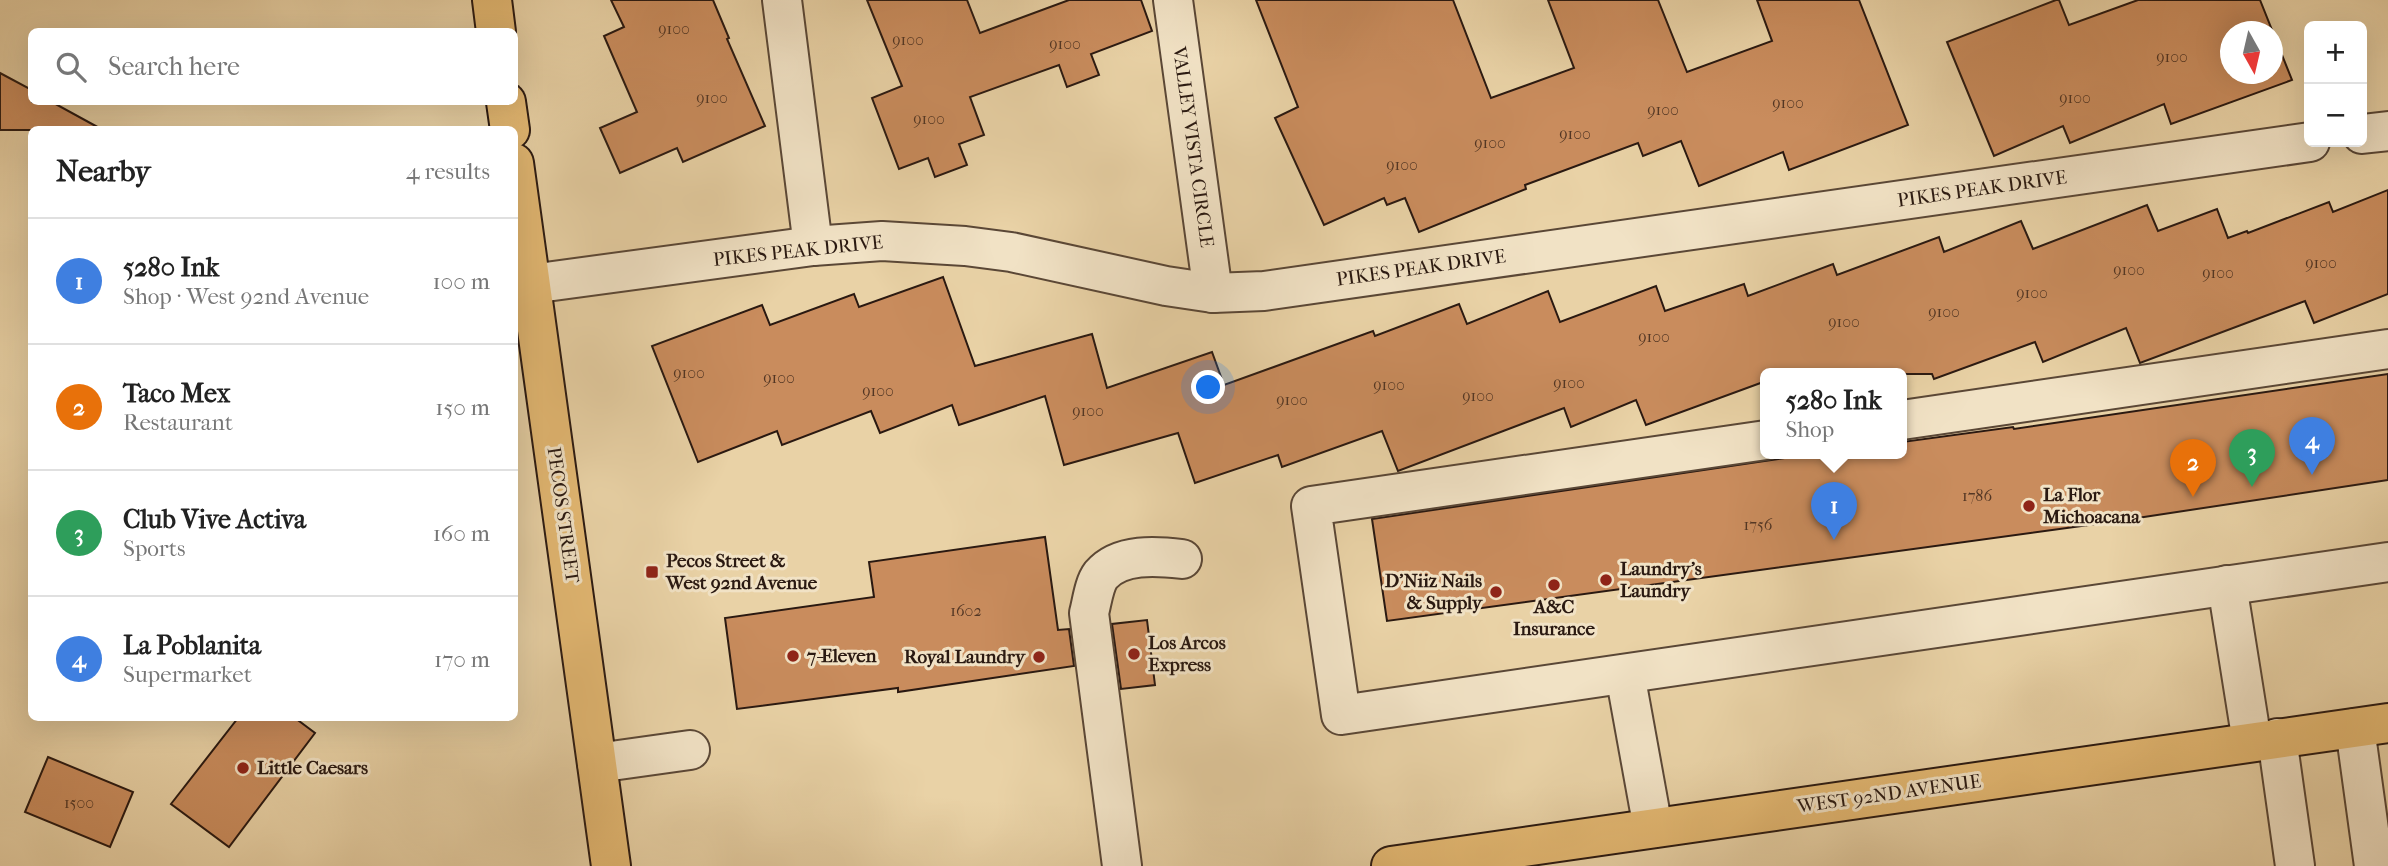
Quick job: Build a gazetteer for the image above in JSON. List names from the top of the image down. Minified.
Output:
{"streets":{"main road":["PECOS STREET","WEST 92ND AVENUE"],"street":["VALLEY VISTA CIRCLE","PIKES PEAK DRIVE"]},"crossings":[["VALLEY VISTA CIRCLE","PIKES PEAK DRIVE"],["PIKES PEAK DRIVE","PECOS STREET"]],"places":{"other":["La Flor Michoacana","Laundry's Laundry","A&C Insurance","D'Niiz Nails & Supply","Los Arcos Express","7-Eleven","Royal Laundry","Little Caesars"],"transit":["Pecos Street & West 92nd Avenue"]},"house_numbers":["9100","9100","9100","9100","9100","9100","9100","9100","9100","9100","9100","9100","9100","9100","9100","9100","9100","9100","9100","9100","9100","9100","9100","9100","9100","9100","9100","1786","1756","1602","1500"],"north":"bottom","page":{"map_buttons":["+","−"],"search":"Search here","heading":["Nearby","4 results"],"list":[{"mark":"1","name":"5280 Ink","note":"Shop · West 92nd Avenue","value":"100 m"},{"mark":"2","name":"Taco Mex","note":"Restaurant","value":"150 m"},{"mark":"3","name":"Club Vive Activa","note":"Sports","value":"160 m"},{"mark":"4","name":"La Poblanita","note":"Supermarket","value":"170 m"}],"popup":["5280 Ink","Shop"],"pins":["4","3","2","1"]}}
